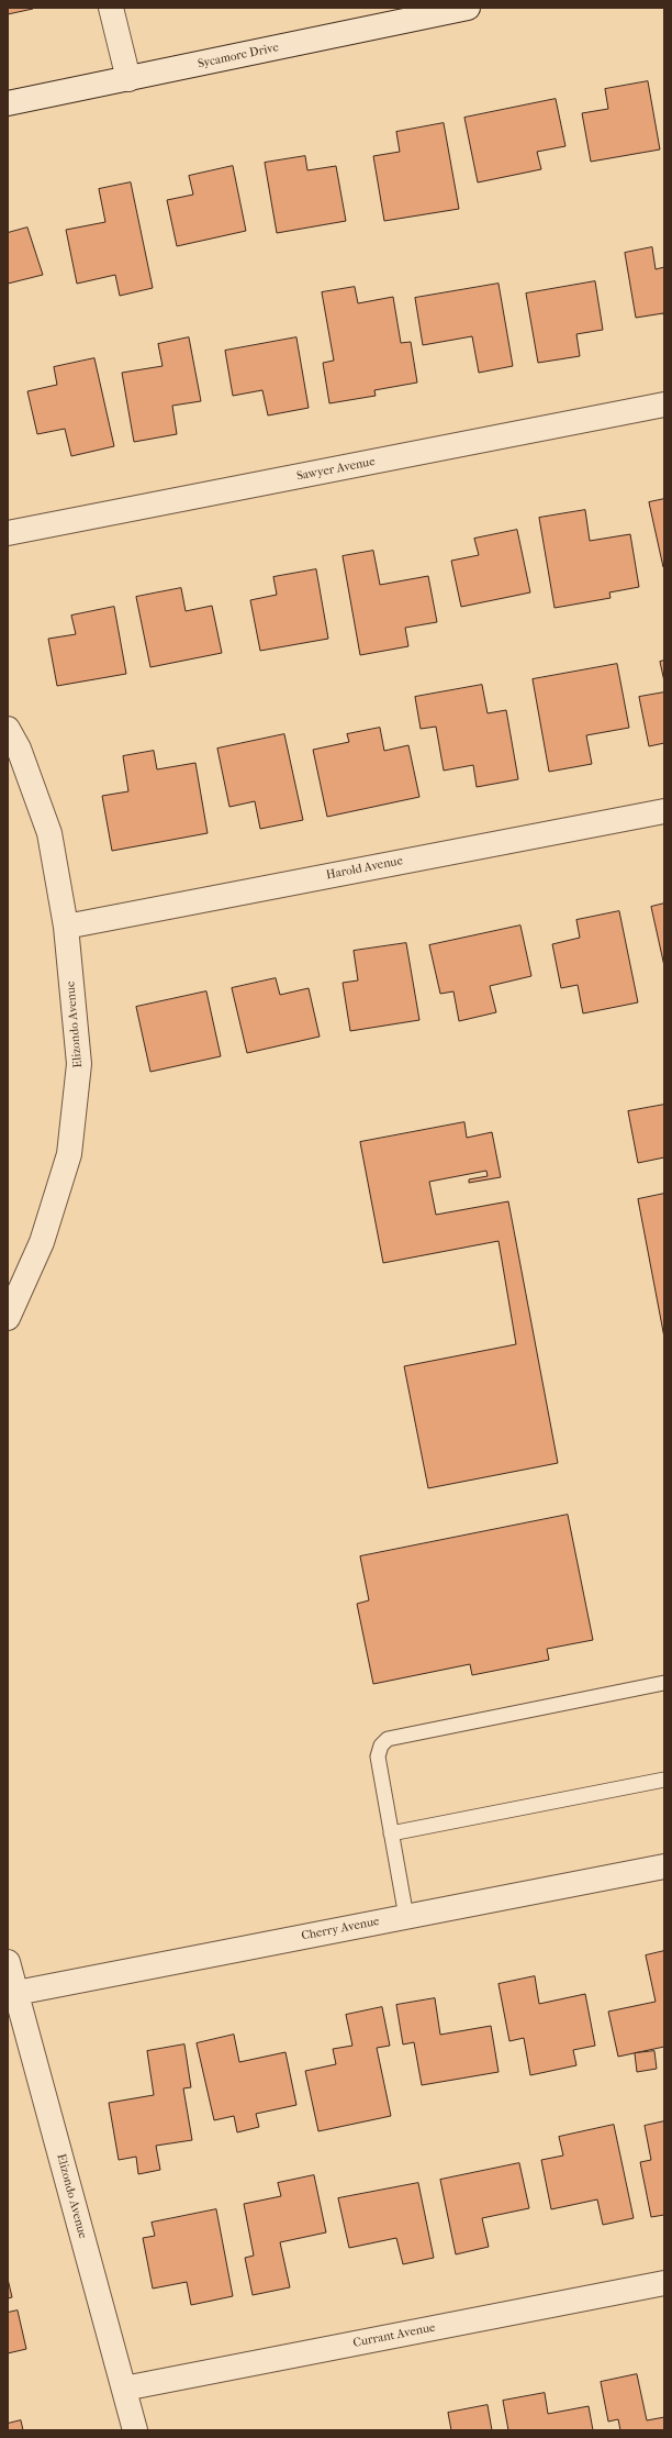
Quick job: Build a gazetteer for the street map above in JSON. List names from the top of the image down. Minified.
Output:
{"streets":{"street":["Sycamore Drive","Sawyer Avenue","Harold Avenue","Elizondo Avenue","Cherry Avenue","Currant Avenue"]},"crossings":[["Harold Avenue","Elizondo Avenue"],["Elizondo Avenue","Cherry Avenue"],["Elizondo Avenue","Currant Avenue"]]}
